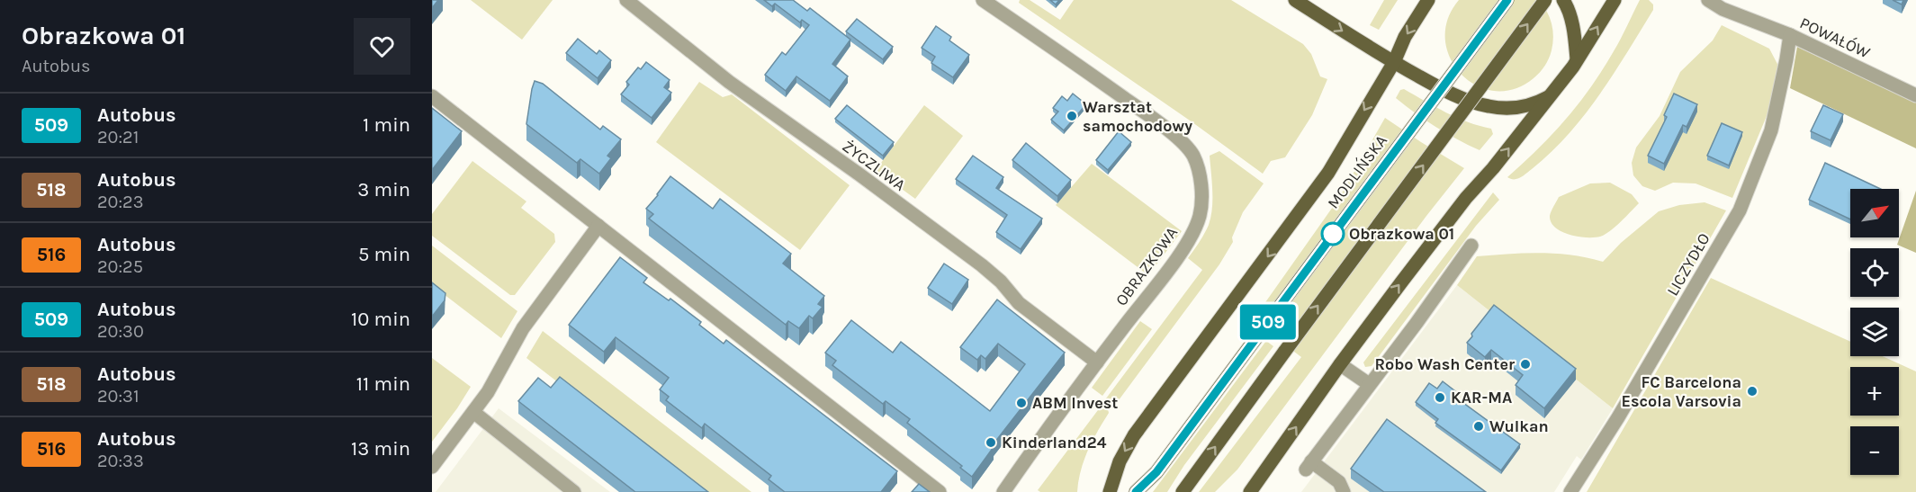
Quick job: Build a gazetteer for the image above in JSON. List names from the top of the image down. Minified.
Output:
{"streets":{"main road":["MODLIŃSKA"],"street":["POWAŁÓW","ŻYCZLIWA","LICZYDŁO","OBRAZKOWA"]},"crossings":[["POWAŁÓW","LICZYDŁO"],["ŻYCZLIWA","OBRAZKOWA"]],"places":["Warsztat samochodowy","Obrazkowa 01","Robo Wash Center","FC Barcelona Escola Varsovia","KAR-MA","ABM Invest","Wulkan","Kinderland24"],"lines":["bus line 509"],"north":"top right","page":{"heading":["Obrazkowa 01","Autobus"],"on_map":"509","list":[{"mark":"509","name":"Autobus","note":"20:21","value":"1 min"},{"mark":"518","name":"Autobus","note":"20:23","value":"3 min"},{"mark":"516","name":"Autobus","note":"20:25","value":"5 min"},{"mark":"509","name":"Autobus","note":"20:30","value":"10 min"},{"mark":"518","name":"Autobus","note":"20:31","value":"11 min"},{"mark":"516","name":"Autobus","note":"20:33","value":"13 min"}],"map_buttons":["+","−"]}}
